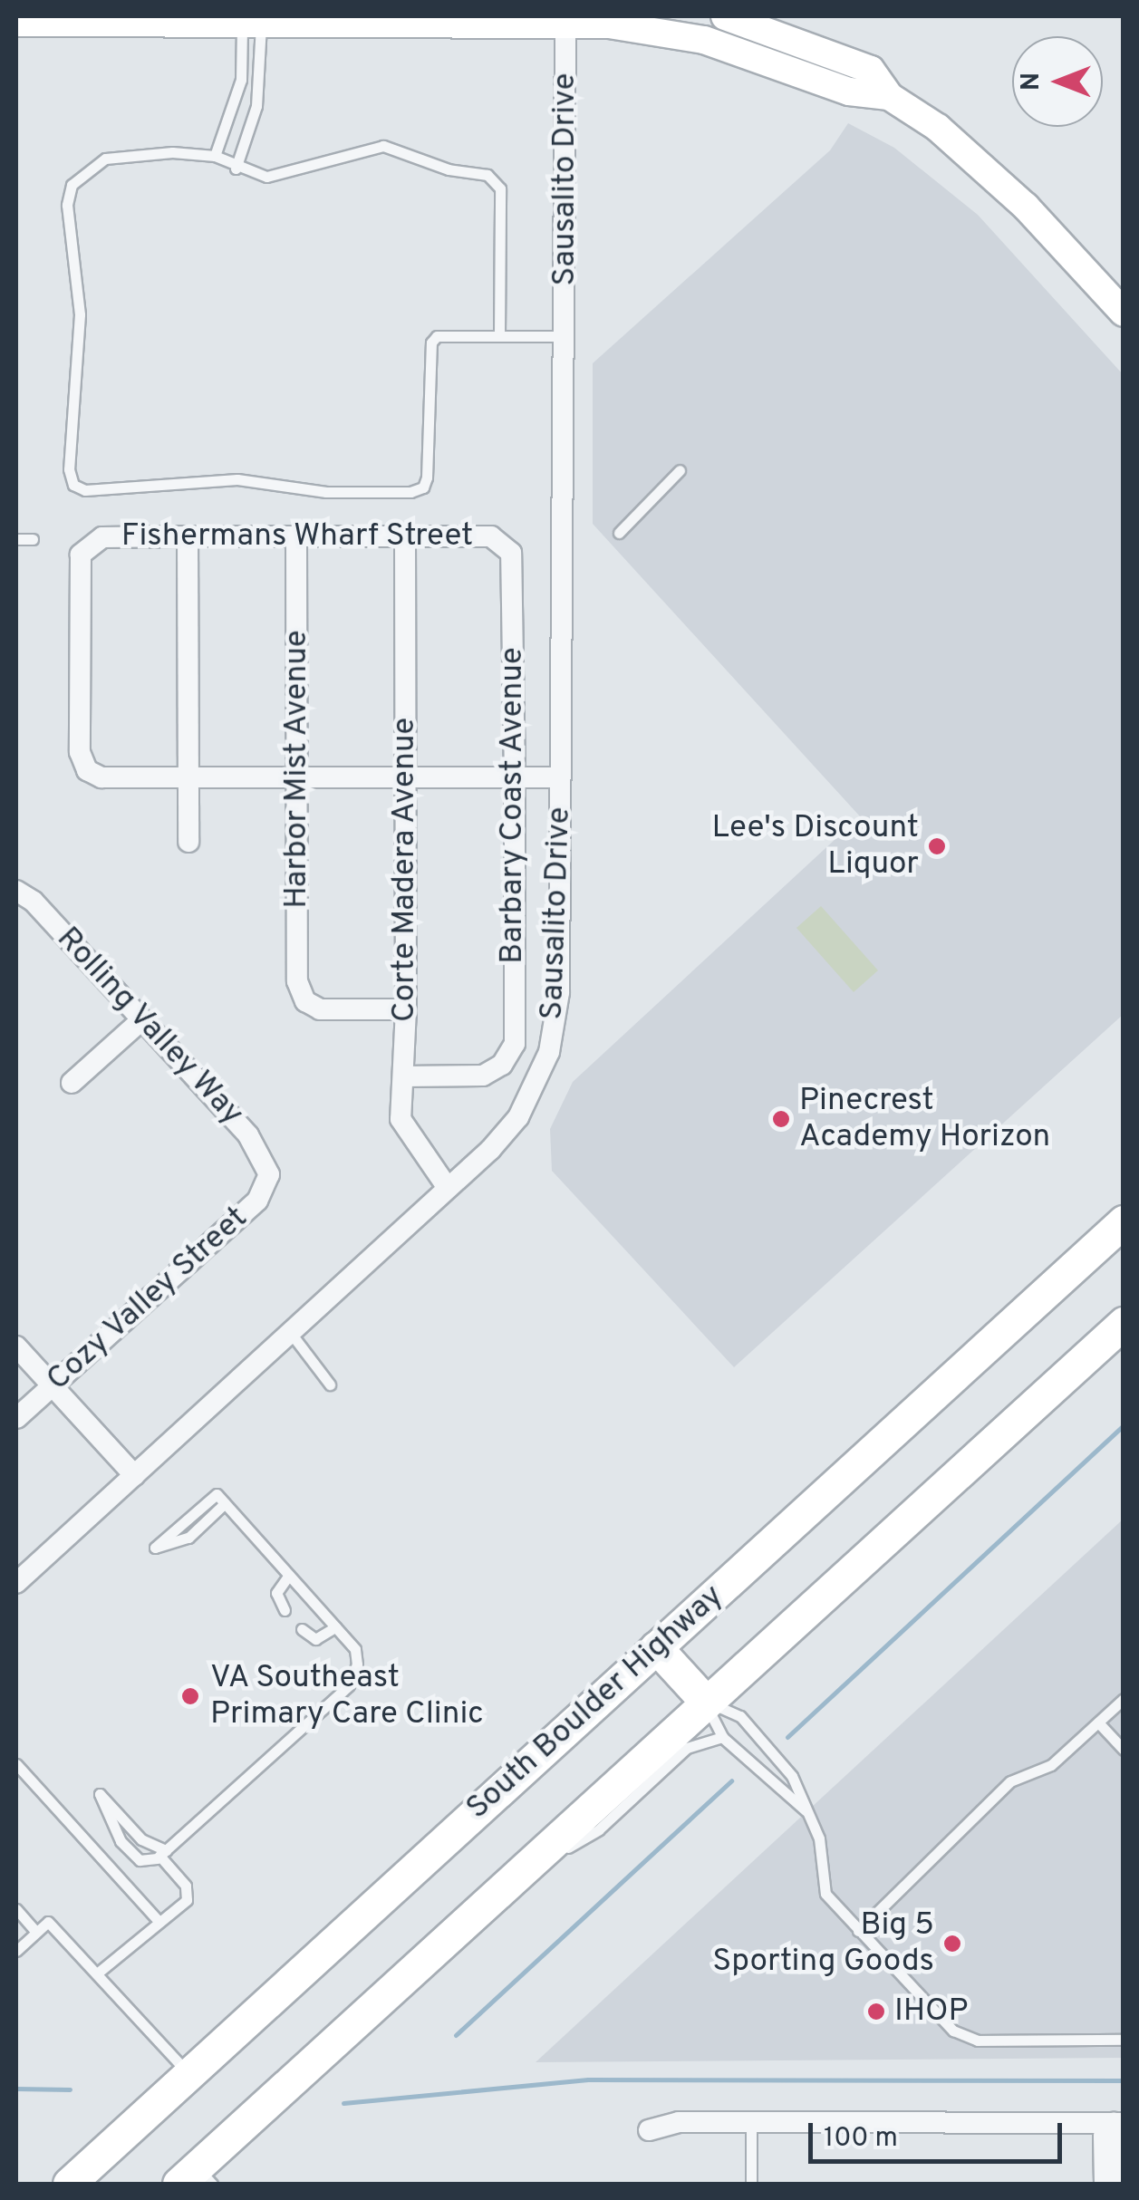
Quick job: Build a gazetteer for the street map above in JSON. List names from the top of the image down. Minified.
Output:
{"streets":{"main road":["South Boulder Highway"],"street":["Sausalito Drive","Fishermans Wharf Street","Harbor Mist Avenue","Barbary Coast Avenue","Corte Madera Avenue","Rolling Valley Way","Cozy Valley Street"]},"crossings":[["Sausalito Drive","Corte Madera Avenue"],["Fishermans Wharf Street","Harbor Mist Avenue"],["Fishermans Wharf Street","Barbary Coast Avenue"],["Fishermans Wharf Street","Corte Madera Avenue"],["Harbor Mist Avenue","Corte Madera Avenue"],["Barbary Coast Avenue","Corte Madera Avenue"],["Rolling Valley Way","Cozy Valley Street"]],"places":["Lee's Discount Liquor","Pinecrest Academy Horizon","VA Southeast Primary Care Clinic","Big 5 Sporting Goods","IHOP"],"scale_bar":"100 m","north":"left"}
